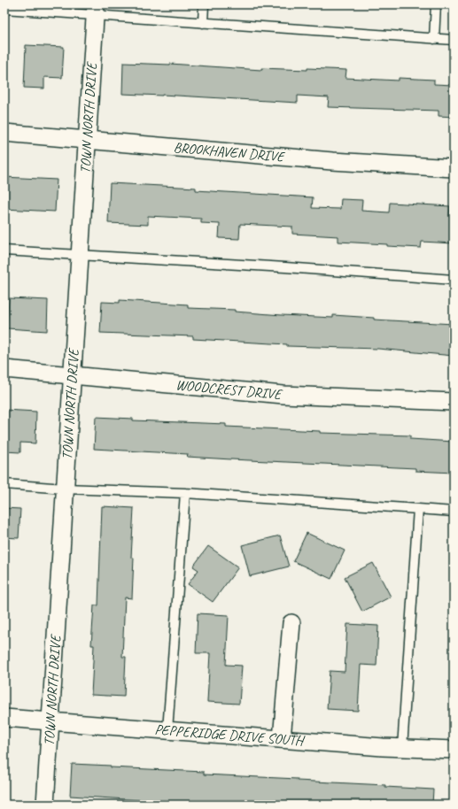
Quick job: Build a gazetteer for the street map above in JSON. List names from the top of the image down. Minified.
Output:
{"streets":{"street":["TOWN NORTH DRIVE","BROOKHAVEN DRIVE","WOODCREST DRIVE","PEPPERIDGE DRIVE SOUTH"]},"crossings":[["TOWN NORTH DRIVE","BROOKHAVEN DRIVE"],["TOWN NORTH DRIVE","WOODCREST DRIVE"],["TOWN NORTH DRIVE","PEPPERIDGE DRIVE SOUTH"]]}
